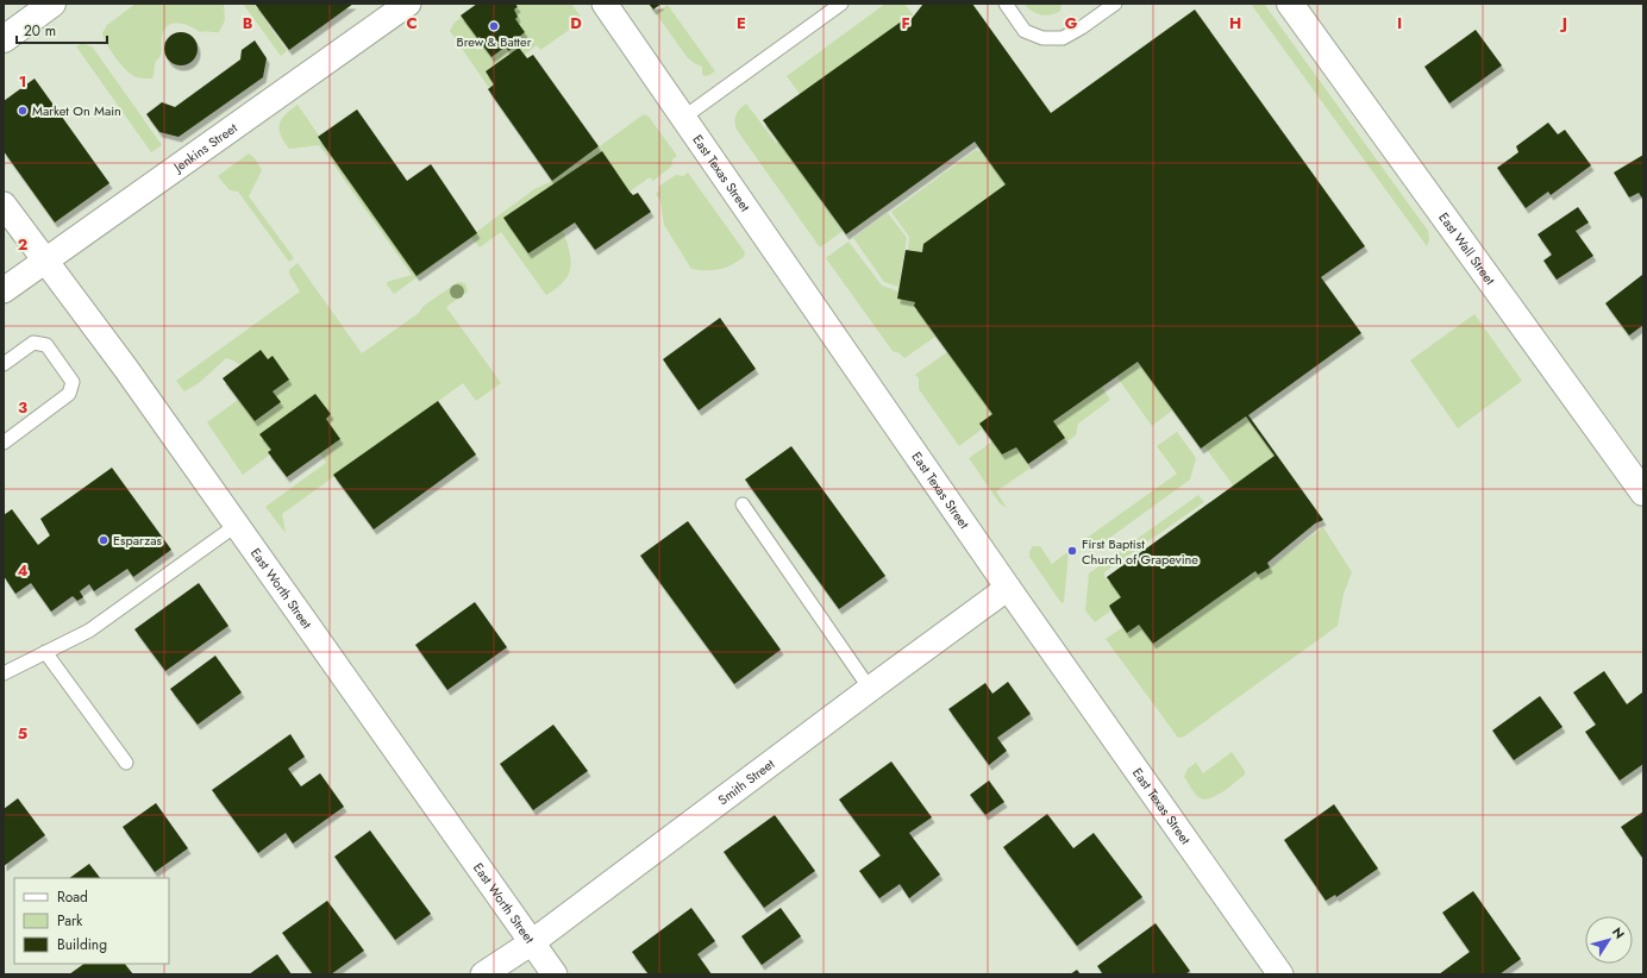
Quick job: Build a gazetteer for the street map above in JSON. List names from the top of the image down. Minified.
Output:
{"streets":{"street":["Jenkins Street","East Texas Street","East Wall Street","East Worth Street","Smith Street"]},"crossings":[["Jenkins Street","East Worth Street"],["East Texas Street","Smith Street"],["East Worth Street","Smith Street"]],"places":["Brew & Batter","Market On Main","Esparzas","First Baptist Church of Grapevine"],"legend":["Road","Park","Building"],"scale_bar":"20 m","north":"top right","grid":{"columns":["B","C","D","E","F","G","H","I","J"],"rows":["1","2","3","4","5"]}}
